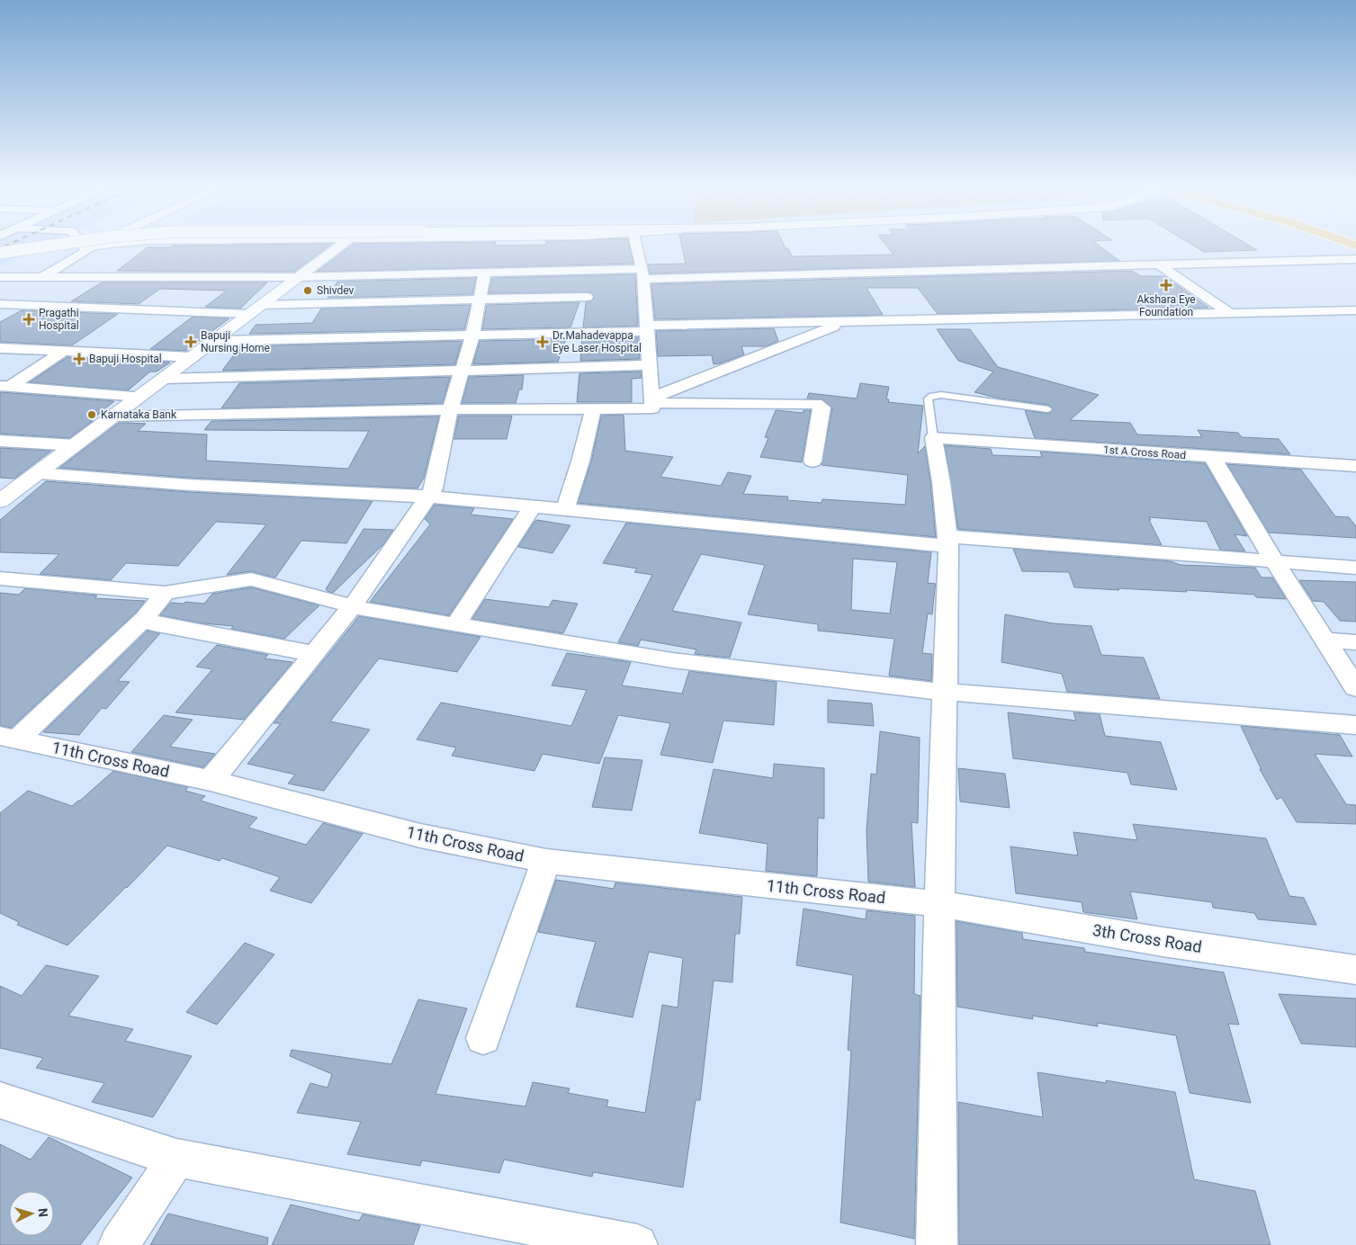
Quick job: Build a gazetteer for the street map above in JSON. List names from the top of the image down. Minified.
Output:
{"streets":{"street":["1st A Cross Road","11th Cross Road","3th Cross Road"]},"crossings":[["11th Cross Road","3th Cross Road"]],"places":{"health":["Akshara Eye Foundation","Pragathi Hospital","Bapuji Nursing Home","Dr.Mahadevappa Eye Laser Hospital","Bapuji Hospital"],"other":["Shivdev","Karnataka Bank"]},"north":"right"}
